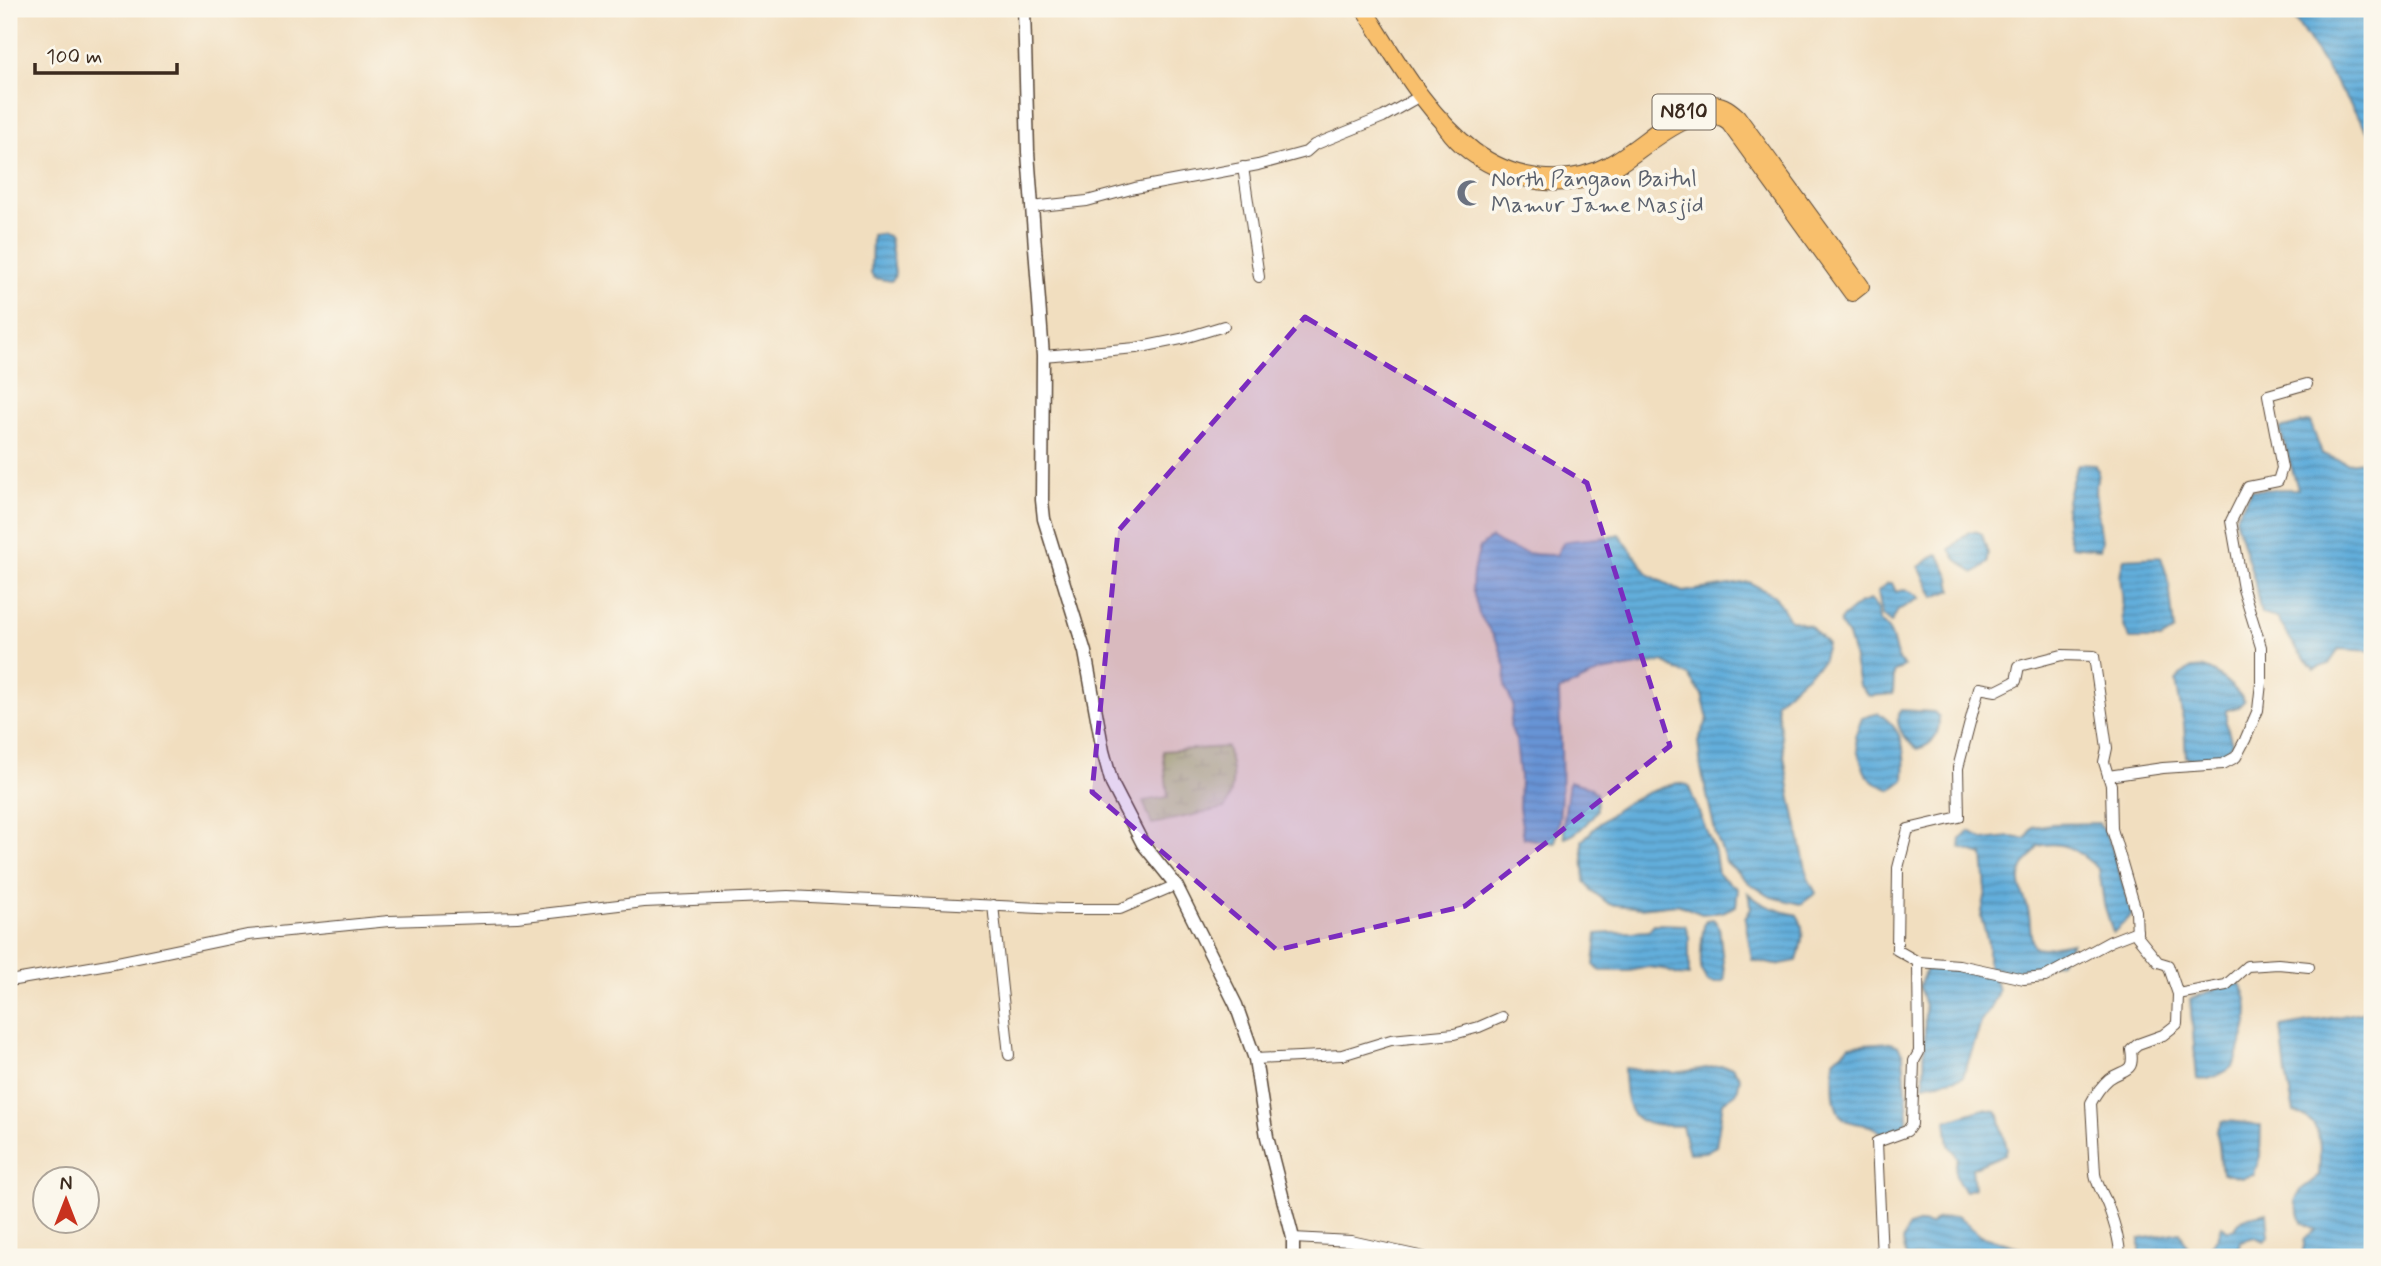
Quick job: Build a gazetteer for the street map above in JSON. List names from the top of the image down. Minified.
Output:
{"streets":{"highway":["N810"]},"places":{"mosque":["North Pangaon Baitul Mamur Jame Masjid"]},"scale_bar":"100 m","north":"top"}
